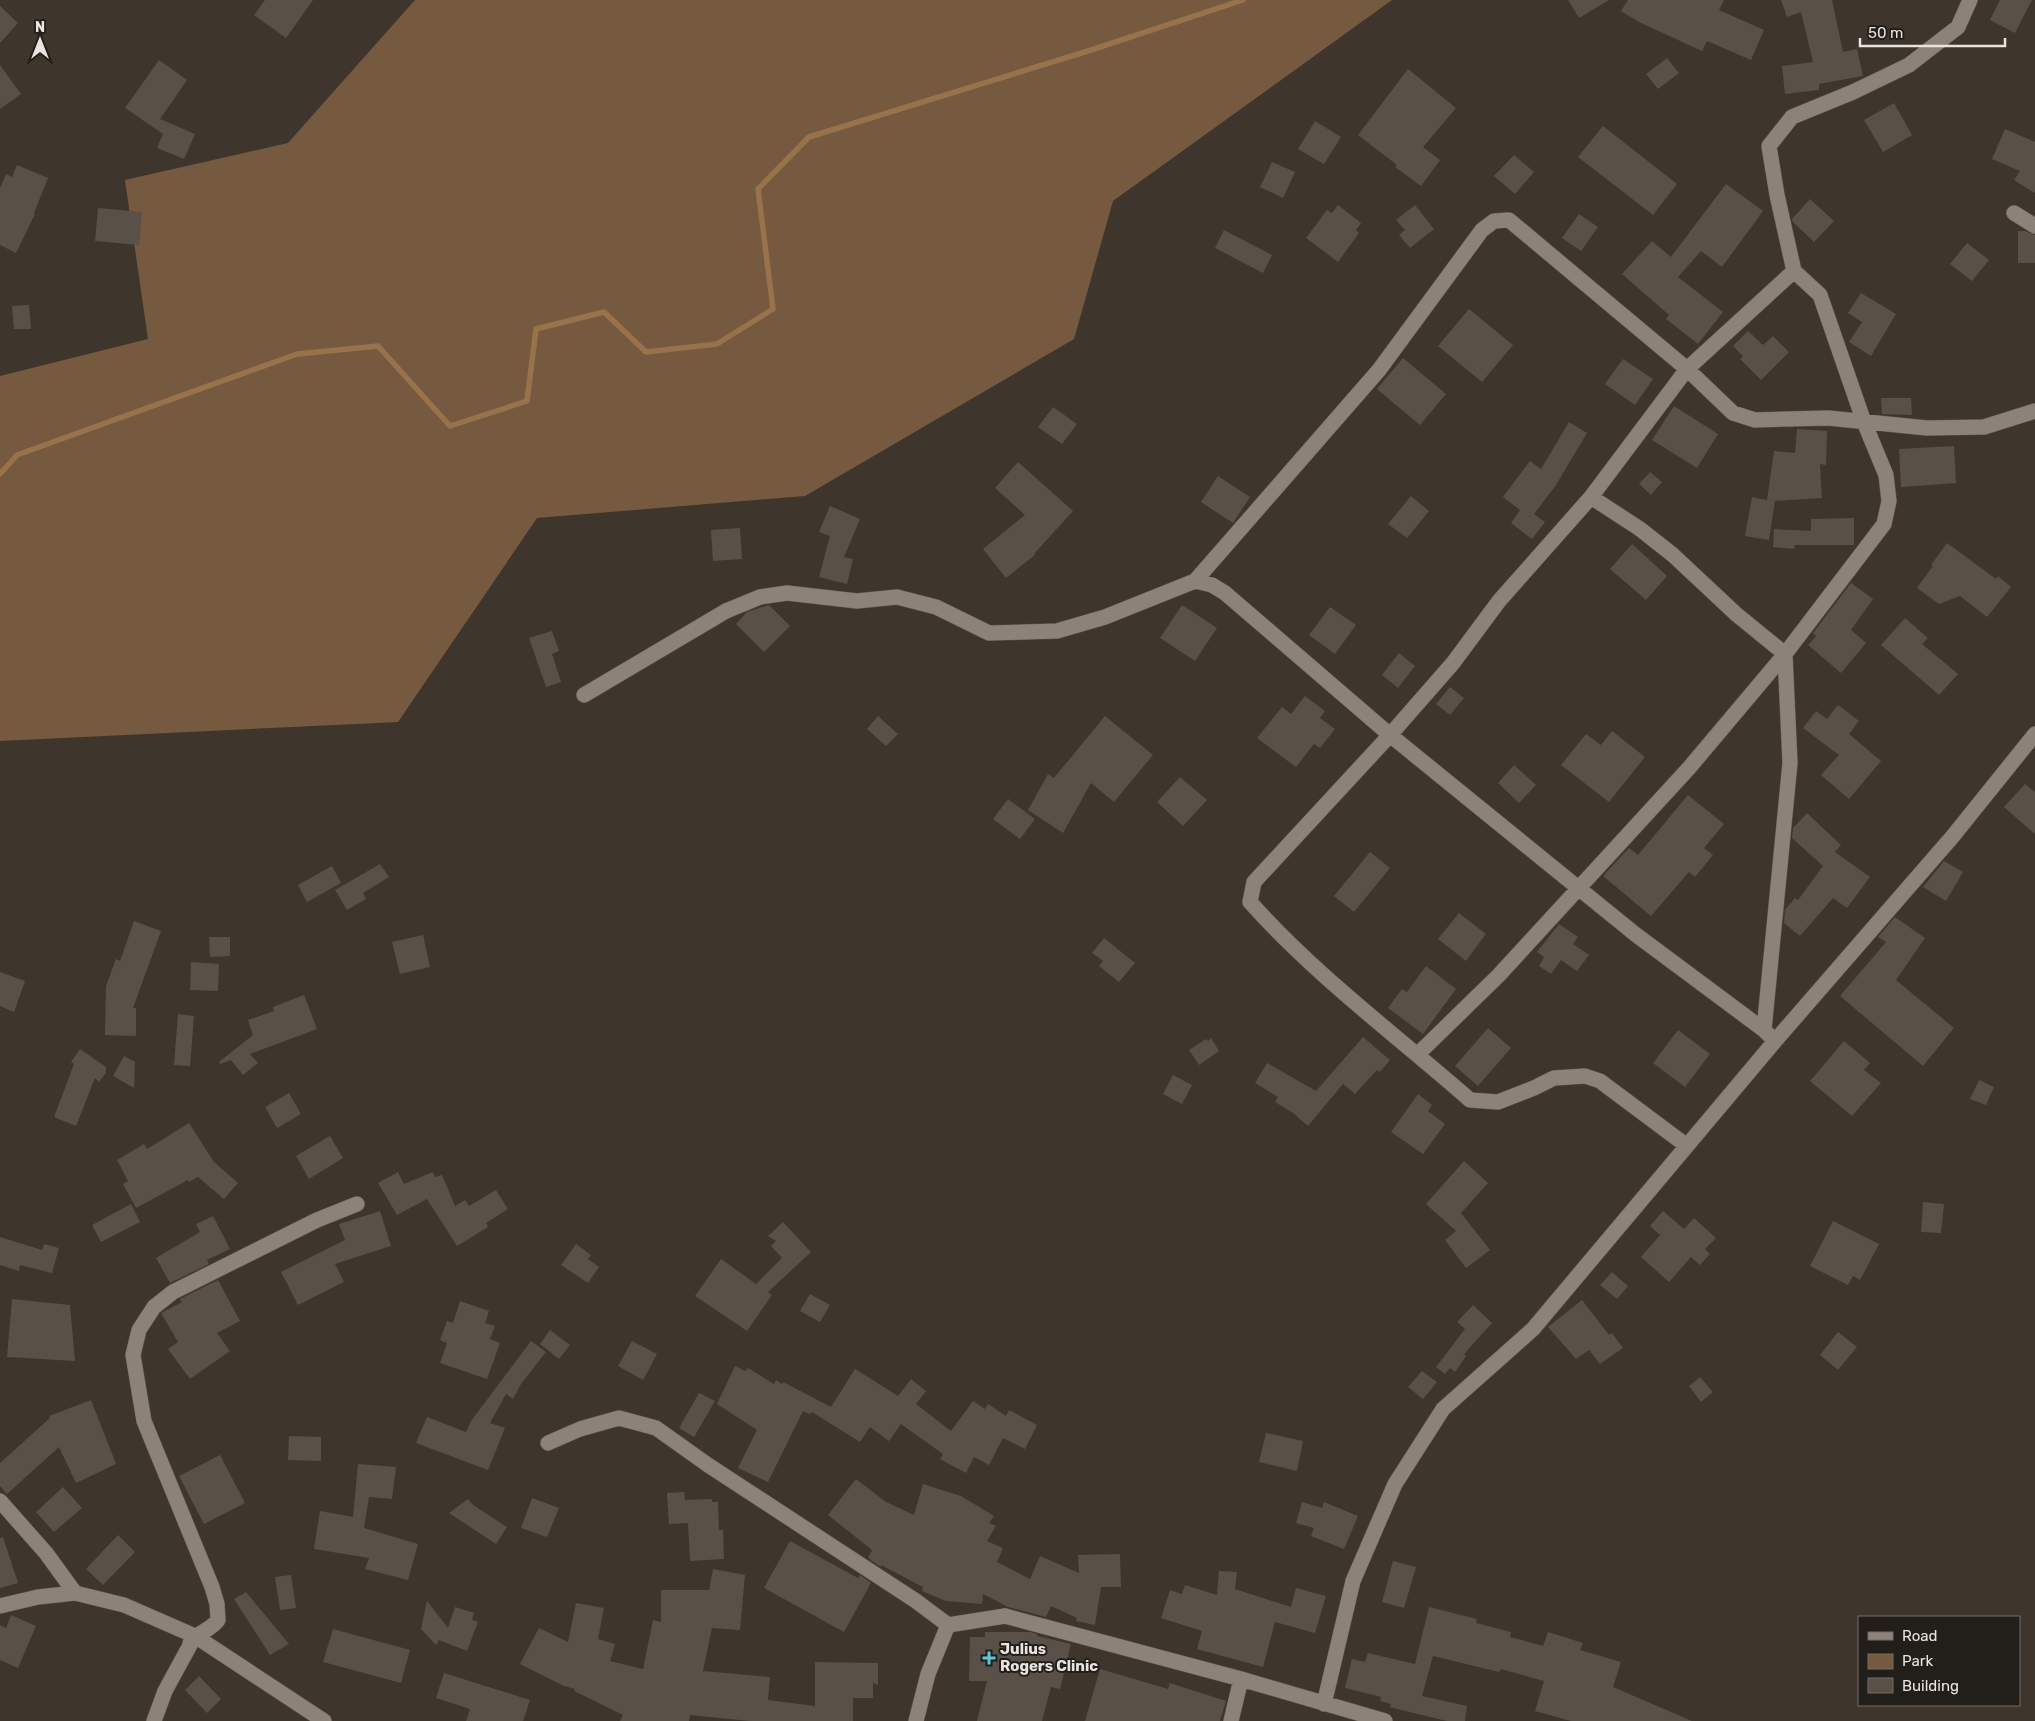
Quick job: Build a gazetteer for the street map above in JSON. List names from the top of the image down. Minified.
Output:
{"places":{"health":["Julius Rogers Clinic"]},"legend":["Road","Park","Building"],"scale_bar":"50 m","north":"top"}
